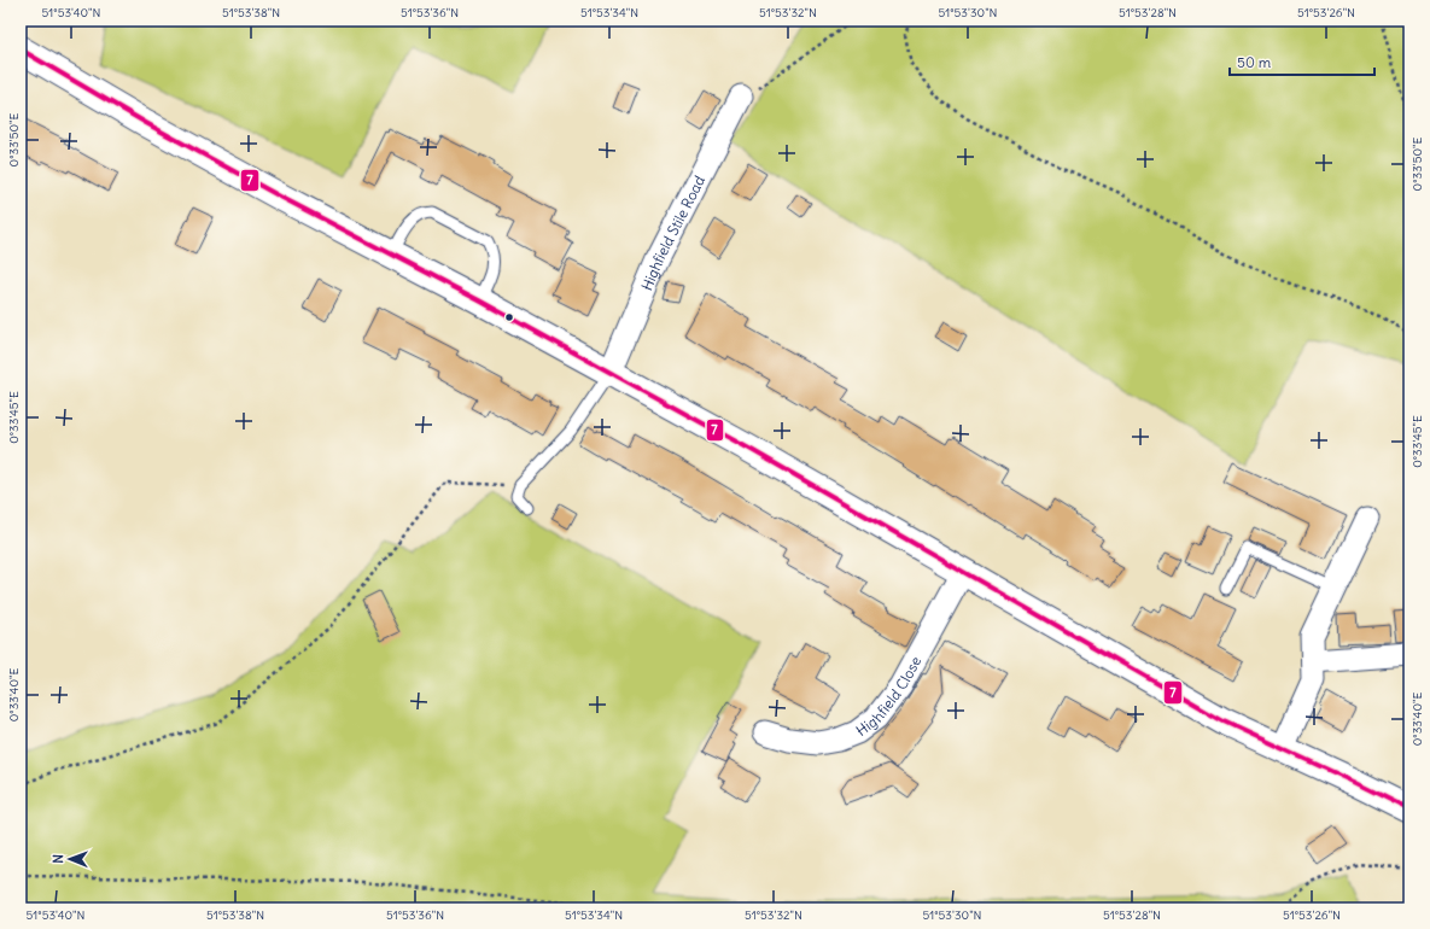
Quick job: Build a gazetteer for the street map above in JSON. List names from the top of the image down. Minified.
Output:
{"streets":{"street":["Highfield Stile Road","Highfield Close"]},"lines":["transit line 7"],"scale_bar":"50 m","north":"left","coordinates":["51°53'40\"N","51°53'38\"N","51°53'36\"N","51°53'34\"N","51°53'32\"N","51°53'30\"N","51°53'28\"N","51°53'26\"N","0°33'50\"E","0°33'45\"E","0°33'40\"E"]}
